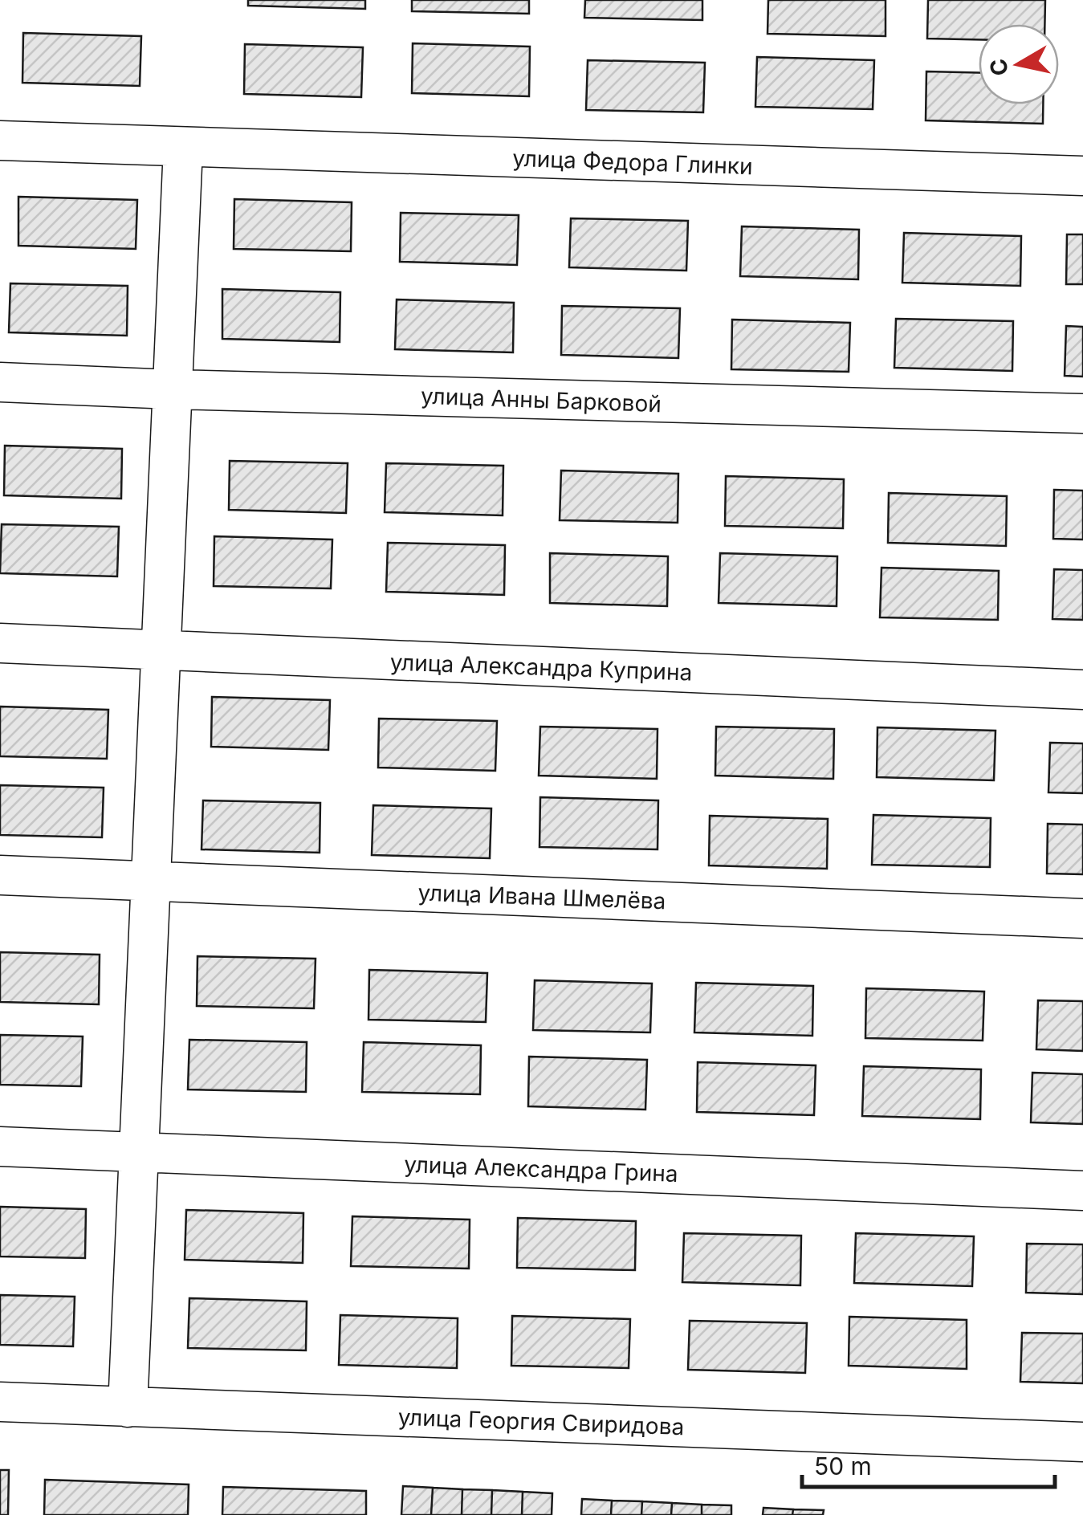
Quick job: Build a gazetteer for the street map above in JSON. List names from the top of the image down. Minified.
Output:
{"streets":{"street":["улица Федора Глинки","улица Анны Барковой","улица Александра Куприна","улица Ивана Шмелёва","улица Александра Грина","улица Георгия Свиридова"]},"scale_bar":"50 m","north":"left"}
